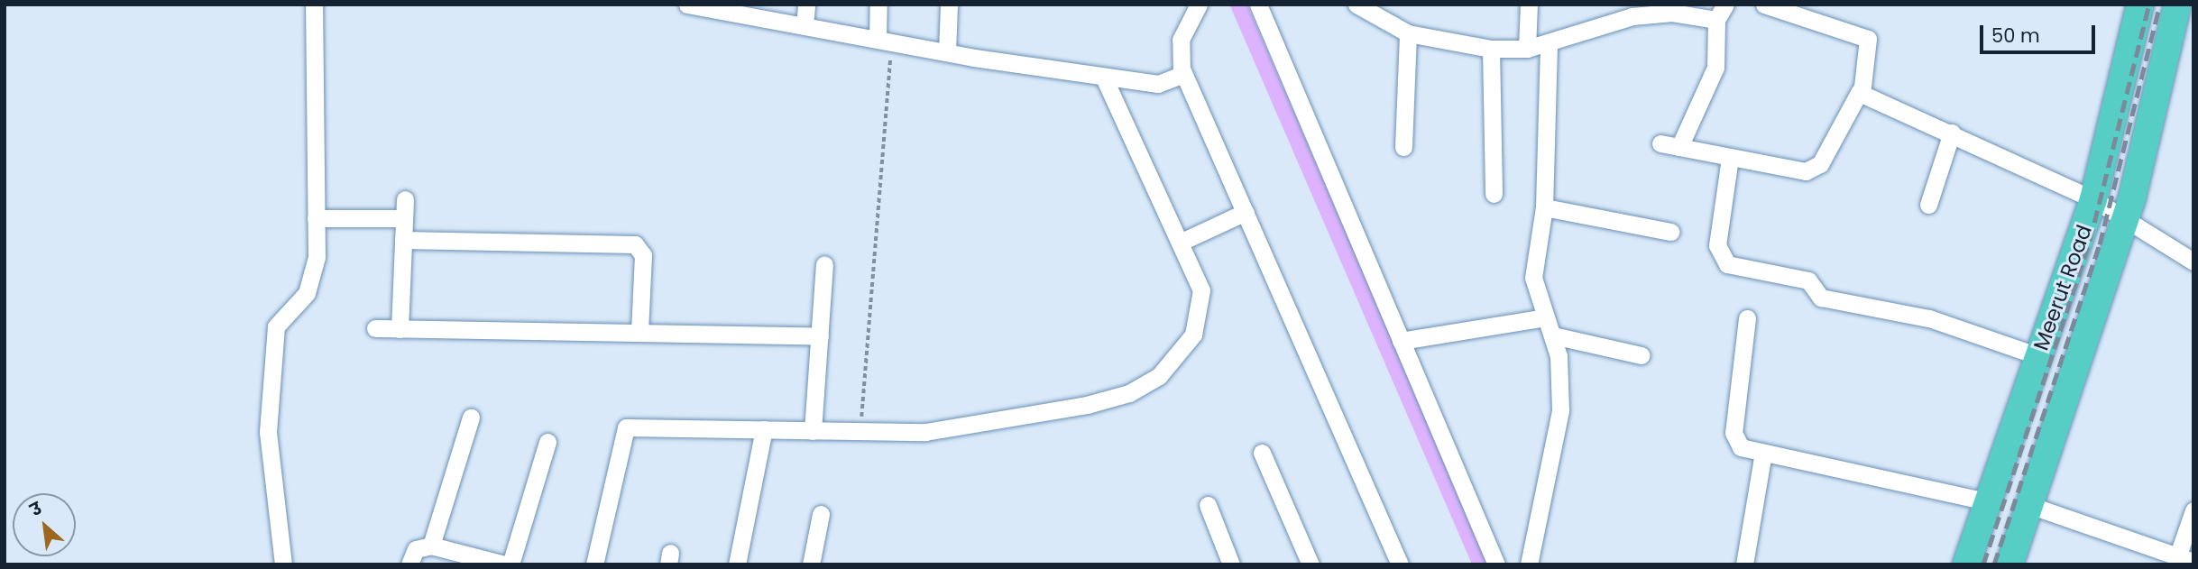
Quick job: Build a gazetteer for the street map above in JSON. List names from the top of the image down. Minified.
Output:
{"streets":{"highway":["Meerut Road"]},"scale_bar":"50 m","north":"top left"}
